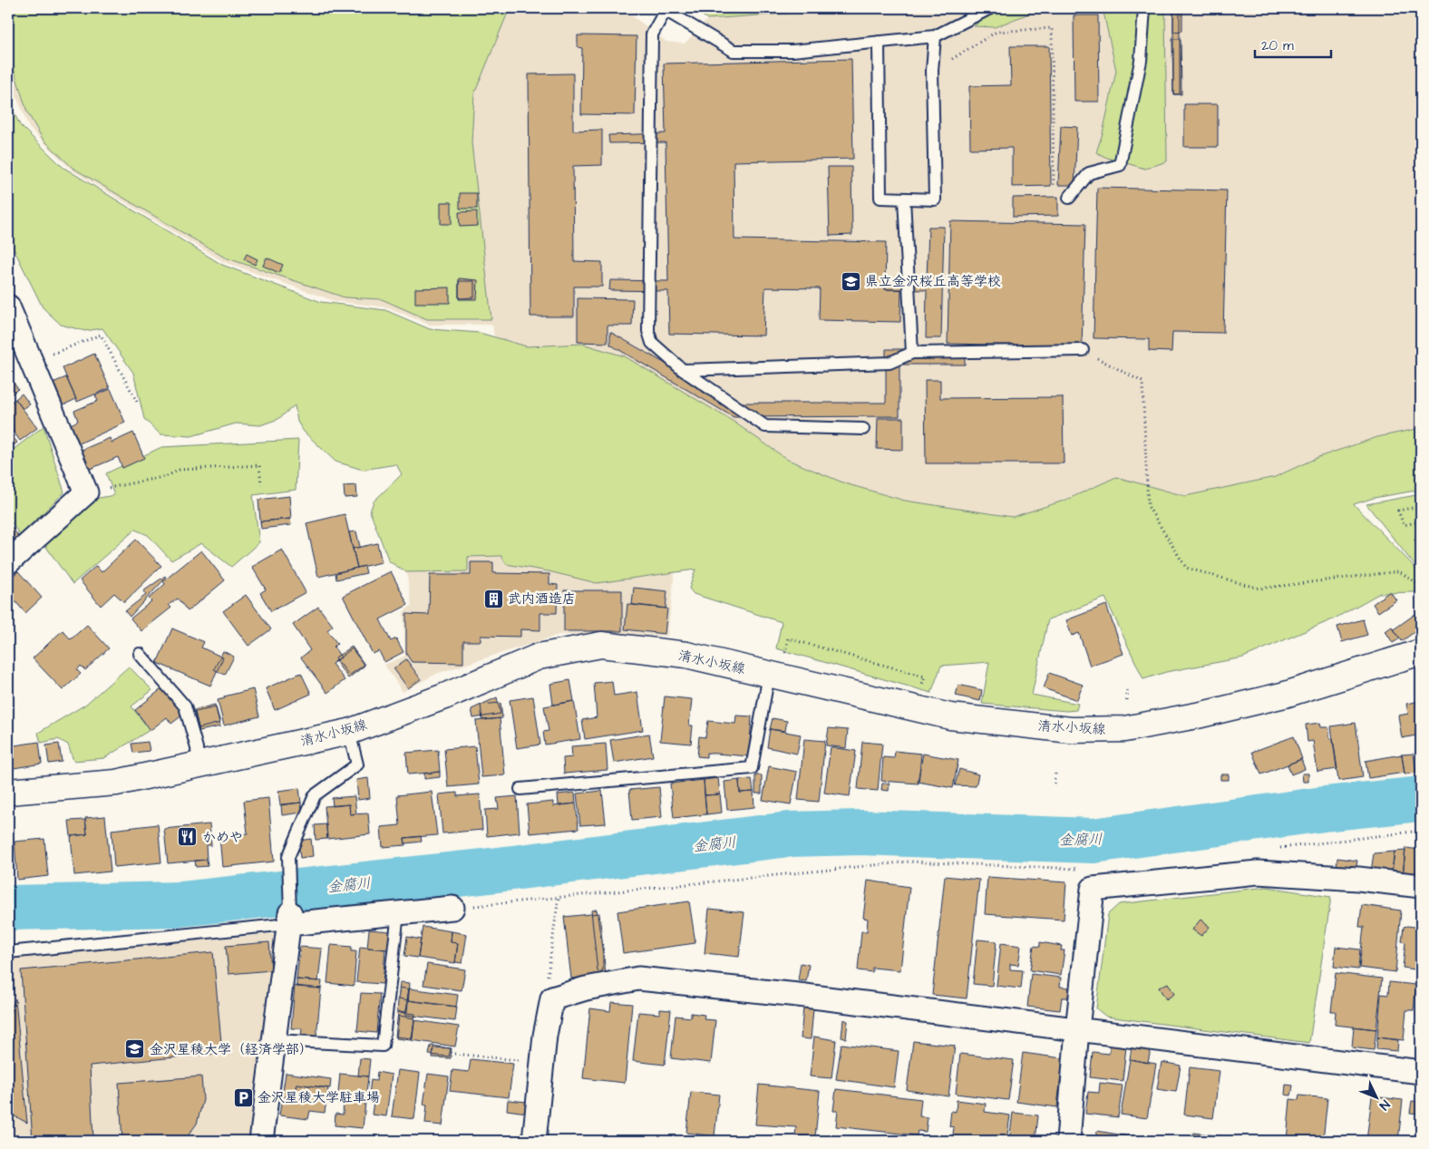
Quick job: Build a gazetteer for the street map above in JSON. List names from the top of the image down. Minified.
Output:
{"streets":{"main road":["清水小坂線"]},"water":["金腐川"],"places":{"school or university":["県立金沢桜丘高等学校","金沢星稜大学（経済学部）"],"building":["武内酒造店"],"restaurant":["かめや"],"parking":["金沢星稜大学駐車場"]},"scale_bar":"20 m","north":"bottom right"}
